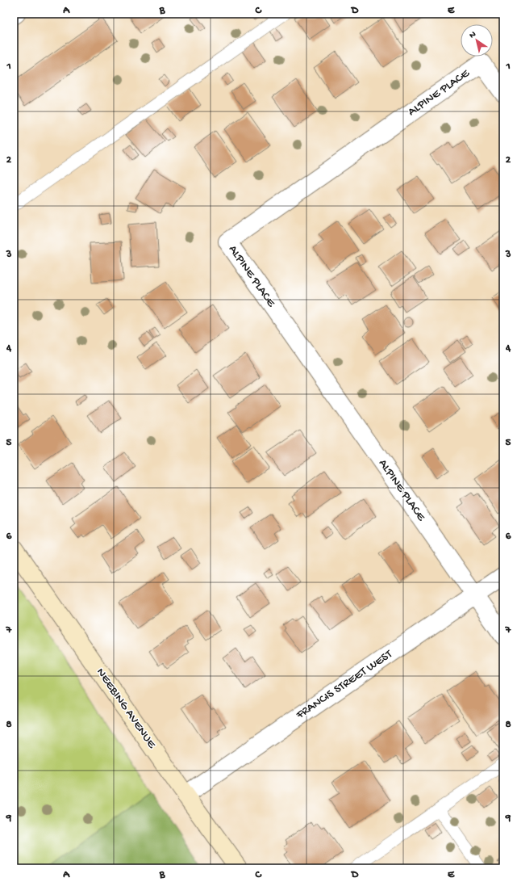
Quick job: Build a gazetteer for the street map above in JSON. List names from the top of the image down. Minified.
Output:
{"streets":{"main road":["NEEBING AVENUE"],"street":["ALPINE PLACE","FRANCIS STREET WEST"]},"crossings":[["ALPINE PLACE","FRANCIS STREET WEST"],["FRANCIS STREET WEST","NEEBING AVENUE"]],"north":"top left","grid":{"columns":["A","B","C","D","E"],"rows":["1","2","3","4","5","6","7","8","9"]}}
